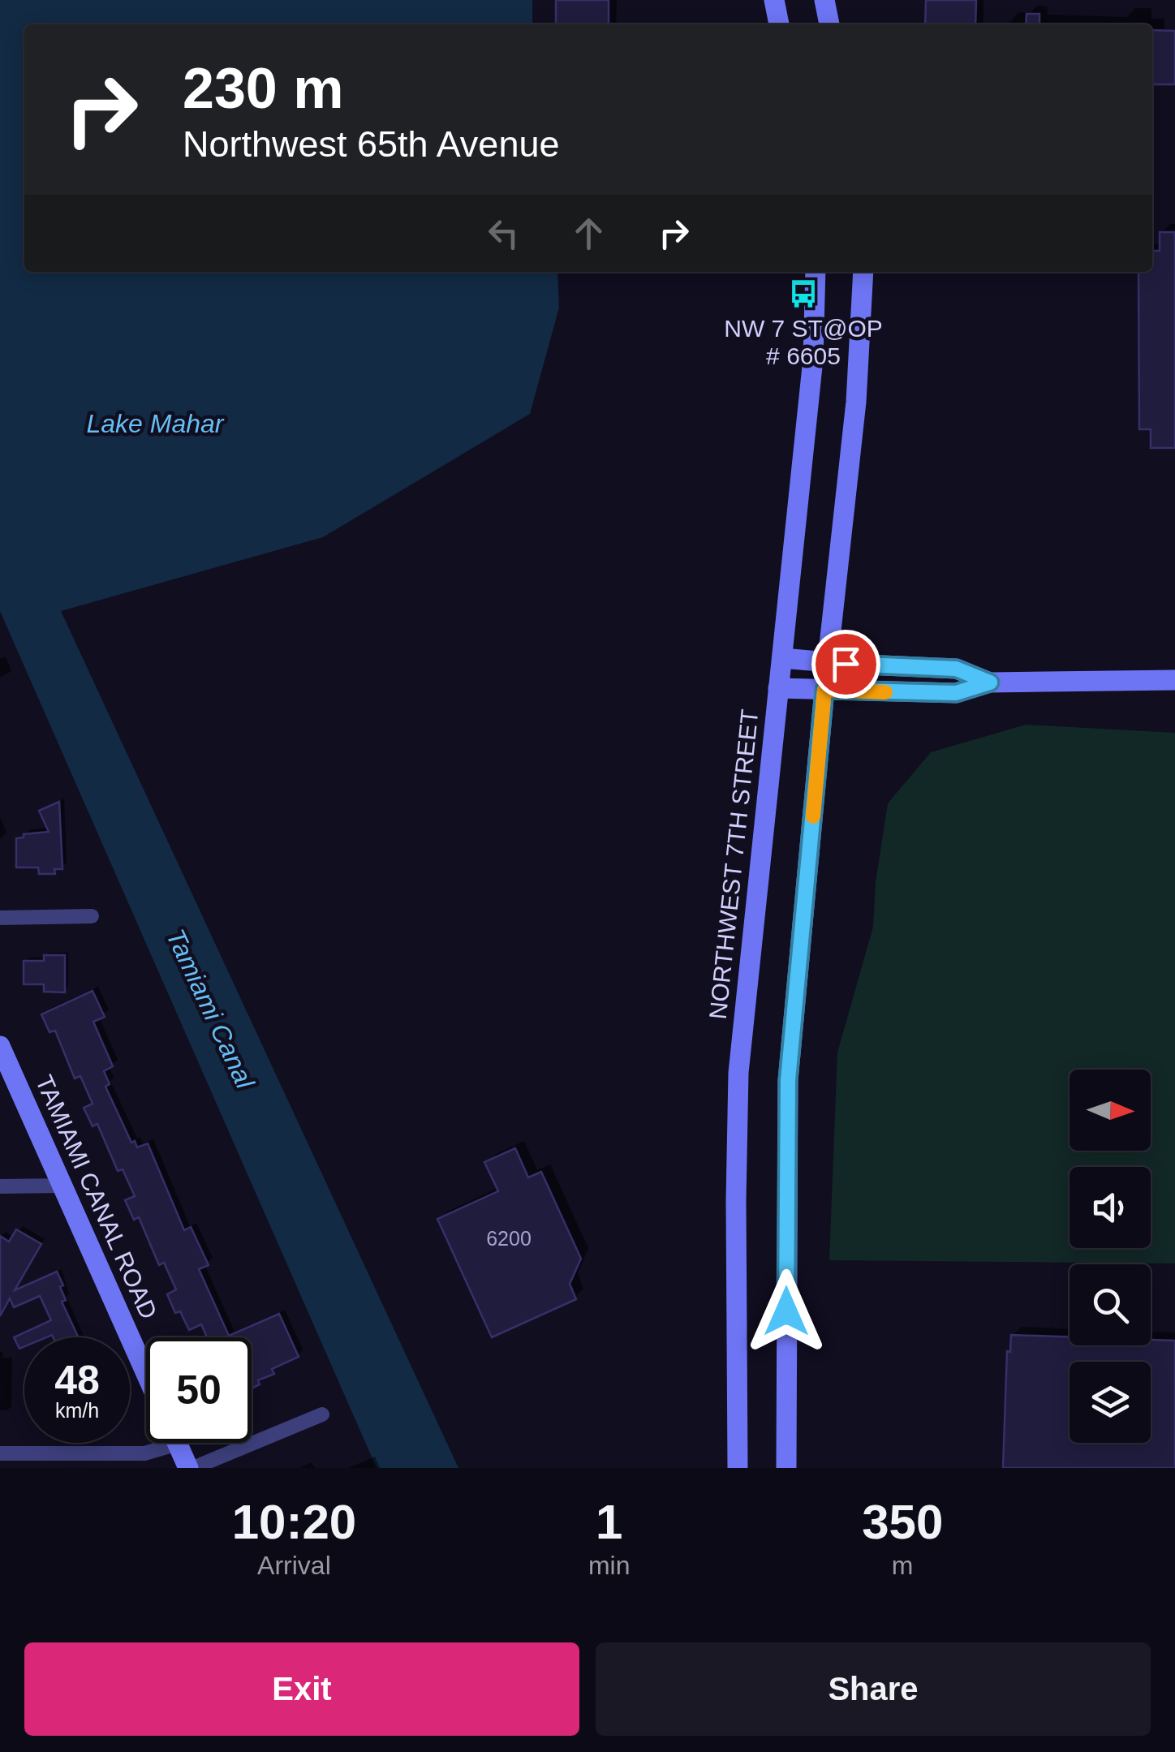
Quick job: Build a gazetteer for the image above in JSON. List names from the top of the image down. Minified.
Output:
{"streets":{"main road":["NORTHWEST 7TH STREET","TAMIAMI CANAL ROAD"]},"water":["Lake Mahar","Tamiami Canal"],"places":{"bus stop":["NW 7 ST@OP # 6605"]},"house_numbers":["6200"],"north":"right","page":{"turn":["230 m","Northwest 65th Avenue"],"speed":"48 km/h","limit":"50","eta":["10:20","Arrival","1","min","350","m"],"buttons":["Exit","Share"]}}
